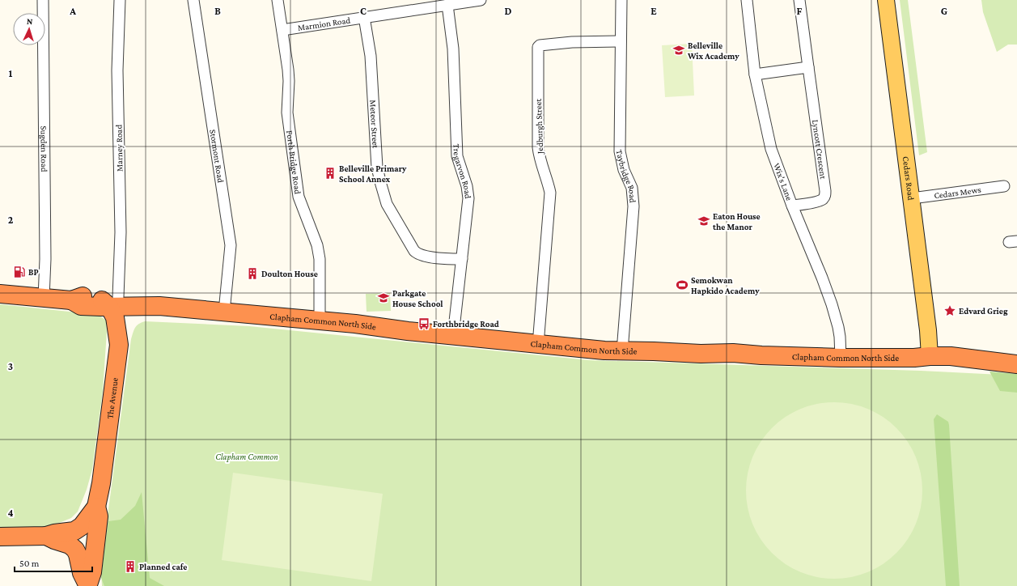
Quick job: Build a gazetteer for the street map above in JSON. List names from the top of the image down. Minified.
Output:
{"streets":{"highway":["Clapham Common North Side","The Avenue"],"main road":["Cedars Road"],"street":["Marmion Road","Meteor Street","Jedburgh Street","Marney Road","Sugden Road","Lyncott Crescent","Stormont Road","Forth Bridge Road","Tregarvon Road","Taybridge Road","Wix's Lane","Cedars Mews"]},"crossings":[["Marmion Road","Meteor Street"],["Marmion Road","Forth Bridge Road"],["Marmion Road","Tregarvon Road"],["Meteor Street","Tregarvon Road"],["Jedburgh Street","Taybridge Road"],["Jedburgh Street","Clapham Common North Side"],["Marney Road","Clapham Common North Side"],["Marney Road","The Avenue"],["Lyncott Crescent","Wix's Lane"],["Stormont Road","Clapham Common North Side"],["Forth Bridge Road","Clapham Common North Side"],["Tregarvon Road","Clapham Common North Side"],["Taybridge Road","Clapham Common North Side"],["Cedars Road","Cedars Mews"],["Cedars Road","Clapham Common North Side"],["Wix's Lane","Clapham Common North Side"],["Clapham Common North Side","The Avenue"]],"parks":["Clapham Common"],"places":{"school or university":["Belleville Wix Academy","Eaton House the Manor","Parkgate House School"],"building":["Belleville Primary School Annex","Doulton House","Planned cafe"],"fuel station":["BP"],"sports":["Semokwan Hapkido Academy"],"place":["Edvard Grieg"],"bus stop":["Forthbridge Road"]},"scale_bar":"50 m","north":"top","grid":{"columns":["A","B","C","D","E","F","G"],"rows":["1","2","3","4"]}}
